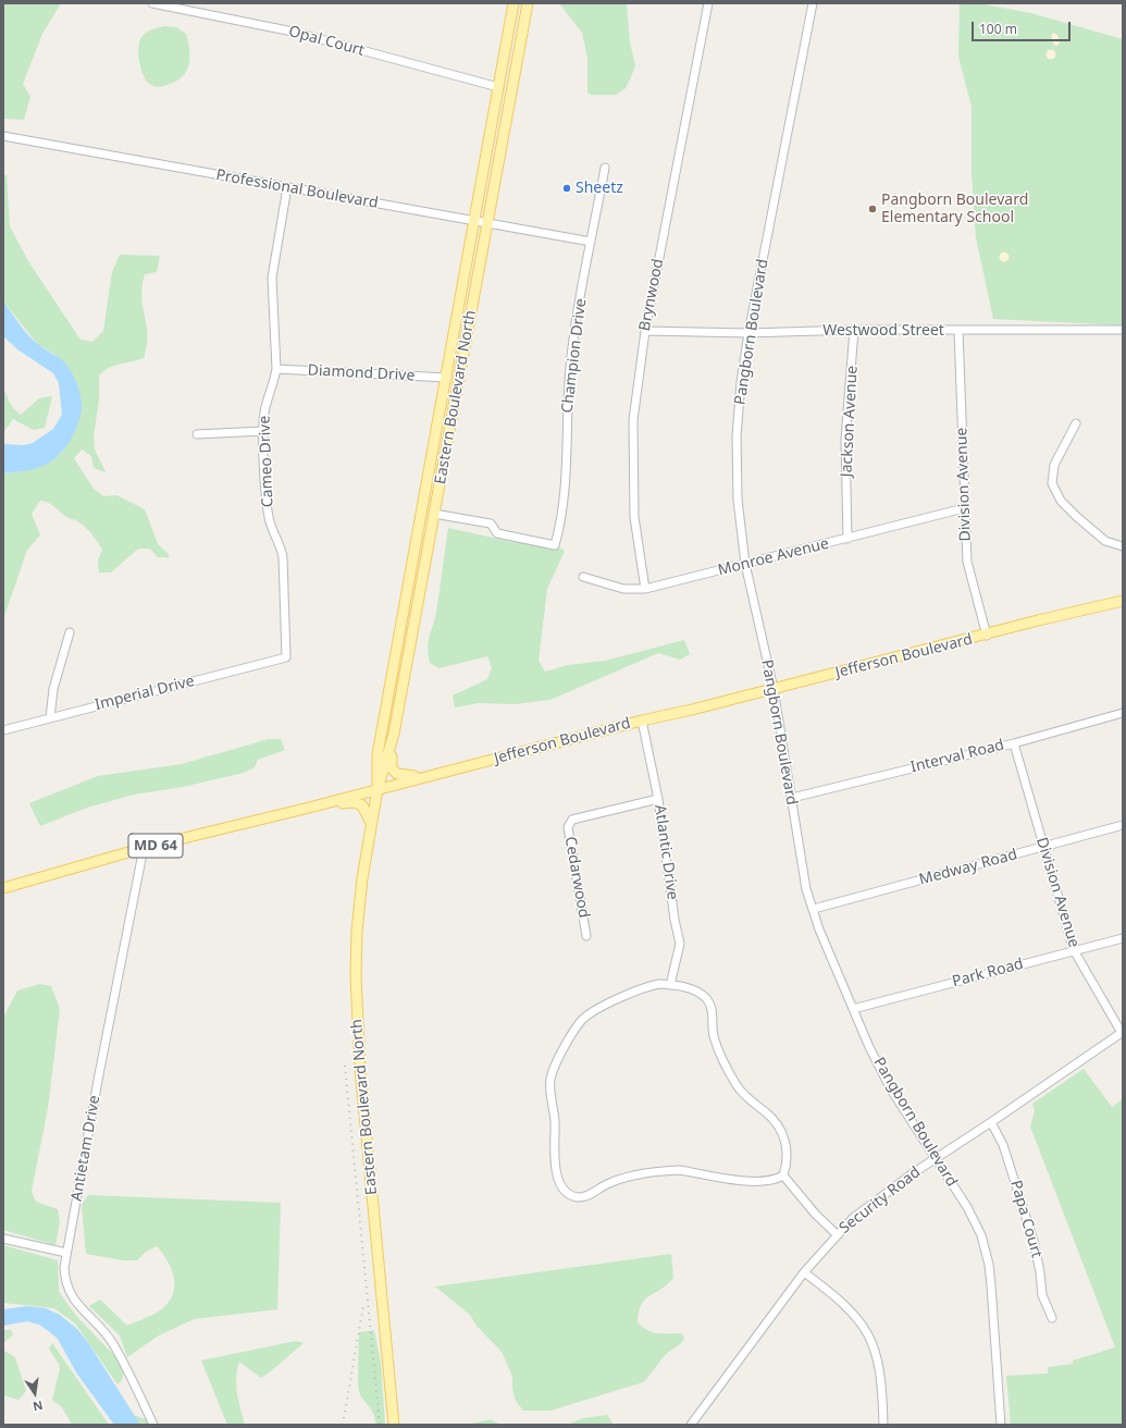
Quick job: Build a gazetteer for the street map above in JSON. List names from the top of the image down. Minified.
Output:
{"streets":{"main road":["Eastern Boulevard North","Jefferson Boulevard","MD 64"],"street":["Opal Court","Professional Boulevard","Brynwood","Westwood Street","Pangborn Boulevard","Champion Drive","Diamond Drive","Jackson Avenue","Cameo Drive","Division Avenue","Monroe Avenue","Imperial Drive","Interval Road","Atlantic Drive","Medway Road","Cedarwood","Park Road","Antietam Drive","Security Road","Papa Court"]},"crossings":[["Opal Court","Eastern Boulevard North"],["Professional Boulevard","Champion Drive"],["Professional Boulevard","Eastern Boulevard North"],["Professional Boulevard","Cameo Drive"],["Brynwood","Westwood Street"],["Brynwood","Monroe Avenue"],["Westwood Street","Pangborn Boulevard"],["Westwood Street","Jackson Avenue"],["Westwood Street","Division Avenue"],["Pangborn Boulevard","Monroe Avenue"],["Pangborn Boulevard","Jefferson Boulevard"],["Pangborn Boulevard","Interval Road"],["Pangborn Boulevard","Medway Road"],["Pangborn Boulevard","Park Road"],["Pangborn Boulevard","Security Road"],["Champion Drive","Eastern Boulevard North"],["Diamond Drive","Eastern Boulevard North"],["Diamond Drive","Cameo Drive"],["Eastern Boulevard North","Jefferson Boulevard"],["Jackson Avenue","Monroe Avenue"],["Cameo Drive","Imperial Drive"],["Division Avenue","Monroe Avenue"],["Division Avenue","Jefferson Boulevard"],["Division Avenue","Interval Road"],["Division Avenue","Medway Road"],["Division Avenue","Park Road"],["Division Avenue","Security Road"],["Jefferson Boulevard","Atlantic Drive"],["Jefferson Boulevard","Antietam Drive"],["Atlantic Drive","Cedarwood"],["Security Road","Papa Court"]],"places":["Sheetz","Pangborn Boulevard Elementary School"],"scale_bar":"100 m","north":"bottom"}
